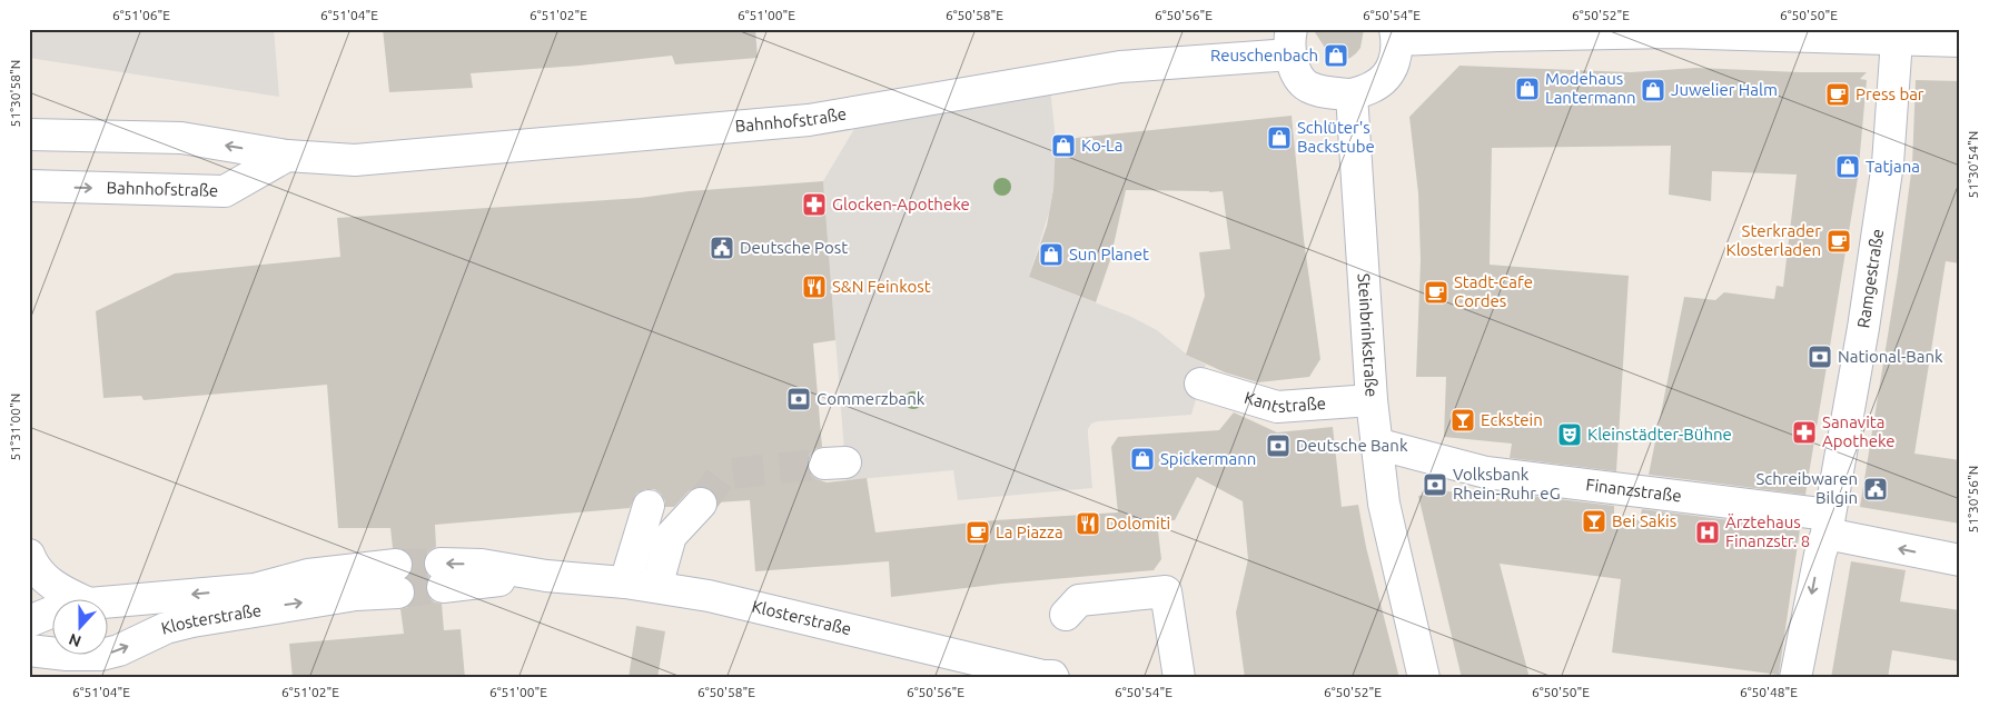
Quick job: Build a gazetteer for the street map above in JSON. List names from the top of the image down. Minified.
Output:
{"streets":{"street":["Bahnhofstraße","Ramgestraße","Steinbrinkstraße","Kantstraße","Finanzstraße","Klosterstraße"]},"crossings":[["Ramgestraße","Finanzstraße"],["Steinbrinkstraße","Kantstraße"],["Steinbrinkstraße","Finanzstraße"]],"places":{"shop":["Reuschenbach","Modehaus Lantermann","Juwelier Halm","Schlüter's Backstube","Ko-La","Tatjana","Sun Planet","Spickermann"],"cafe":["Press bar","Sterkrader Klosterladen","Stadt-Cafe Cordes","La Piazza"],"pharmacy":["Glocken-Apotheke","Sanavita Apotheke"],"public building":["Deutsche Post","Schreibwaren Bilgin"],"restaurant":["S&N Feinkost","Dolomiti"],"bank":["National-Bank","Commerzbank","Deutsche Bank","Volksbank Rhein-Ruhr eG"],"bar":["Eckstein","Bei Sakis"],"theatre":["Kleinstädter-Bühne"],"hospital":["Ärztehaus Finanzstr. 8"]},"north":"bottom","coordinates":["6°51'06\"E","6°51'04\"E","6°51'02\"E","6°51'00\"E","6°50'58\"E","6°50'56\"E","6°50'54\"E","6°50'52\"E","6°50'50\"E","51°30'58\"N","51°30'54\"N","51°31'00\"N","51°30'56\"N","6°50'48\"E"]}
